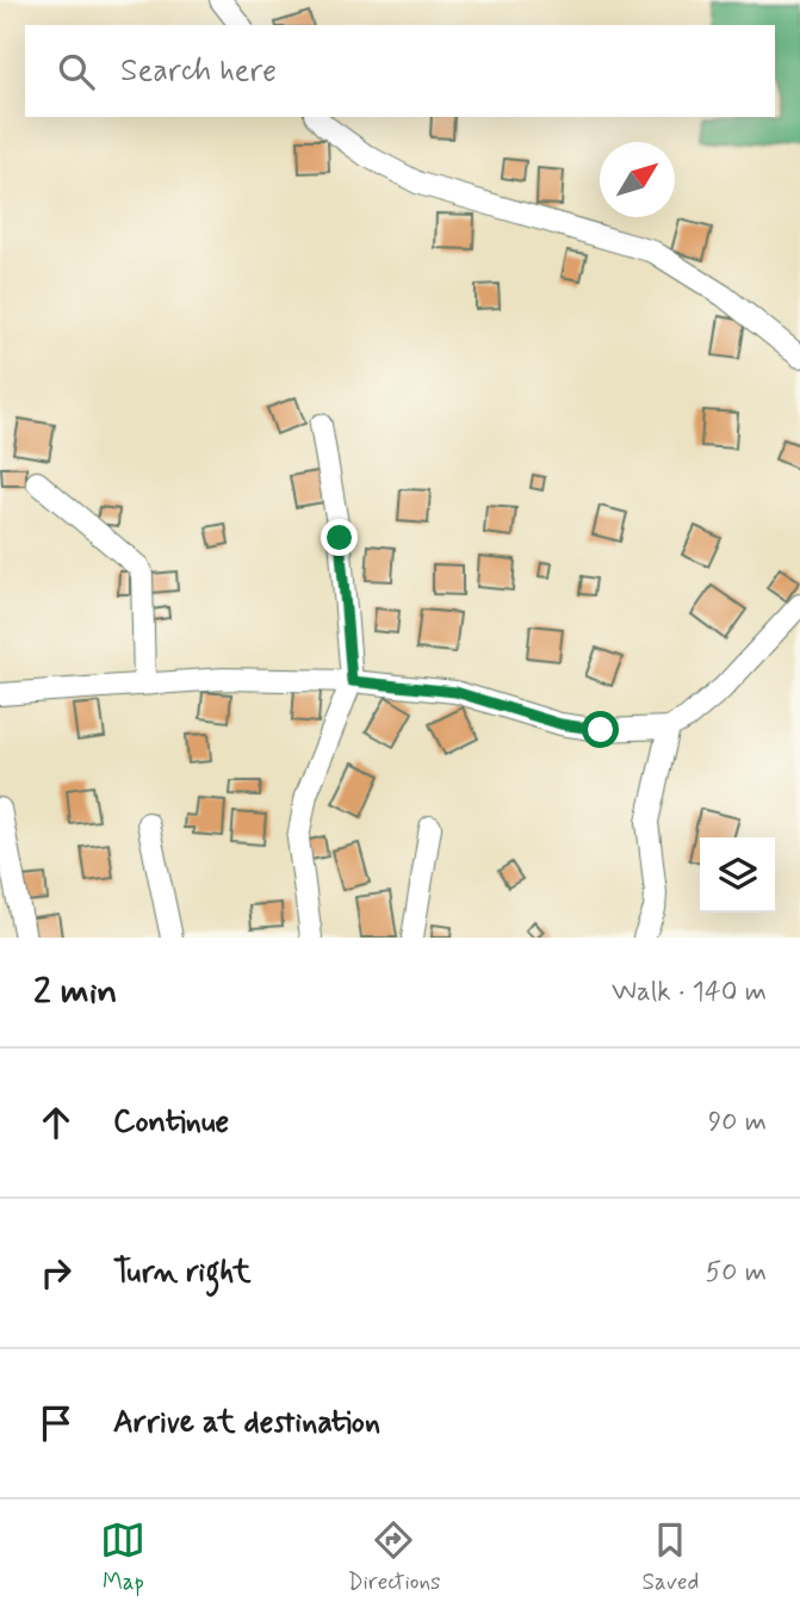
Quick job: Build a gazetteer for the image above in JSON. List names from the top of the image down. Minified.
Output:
{"north":"top right","page":{"search":"Search here","heading":["2 min","Walk · 140 m"],"list":[["Continue","90 m"],["Turn right","50 m"],"Arrive at destination"],"nav":["Map","Directions","Saved"]}}
